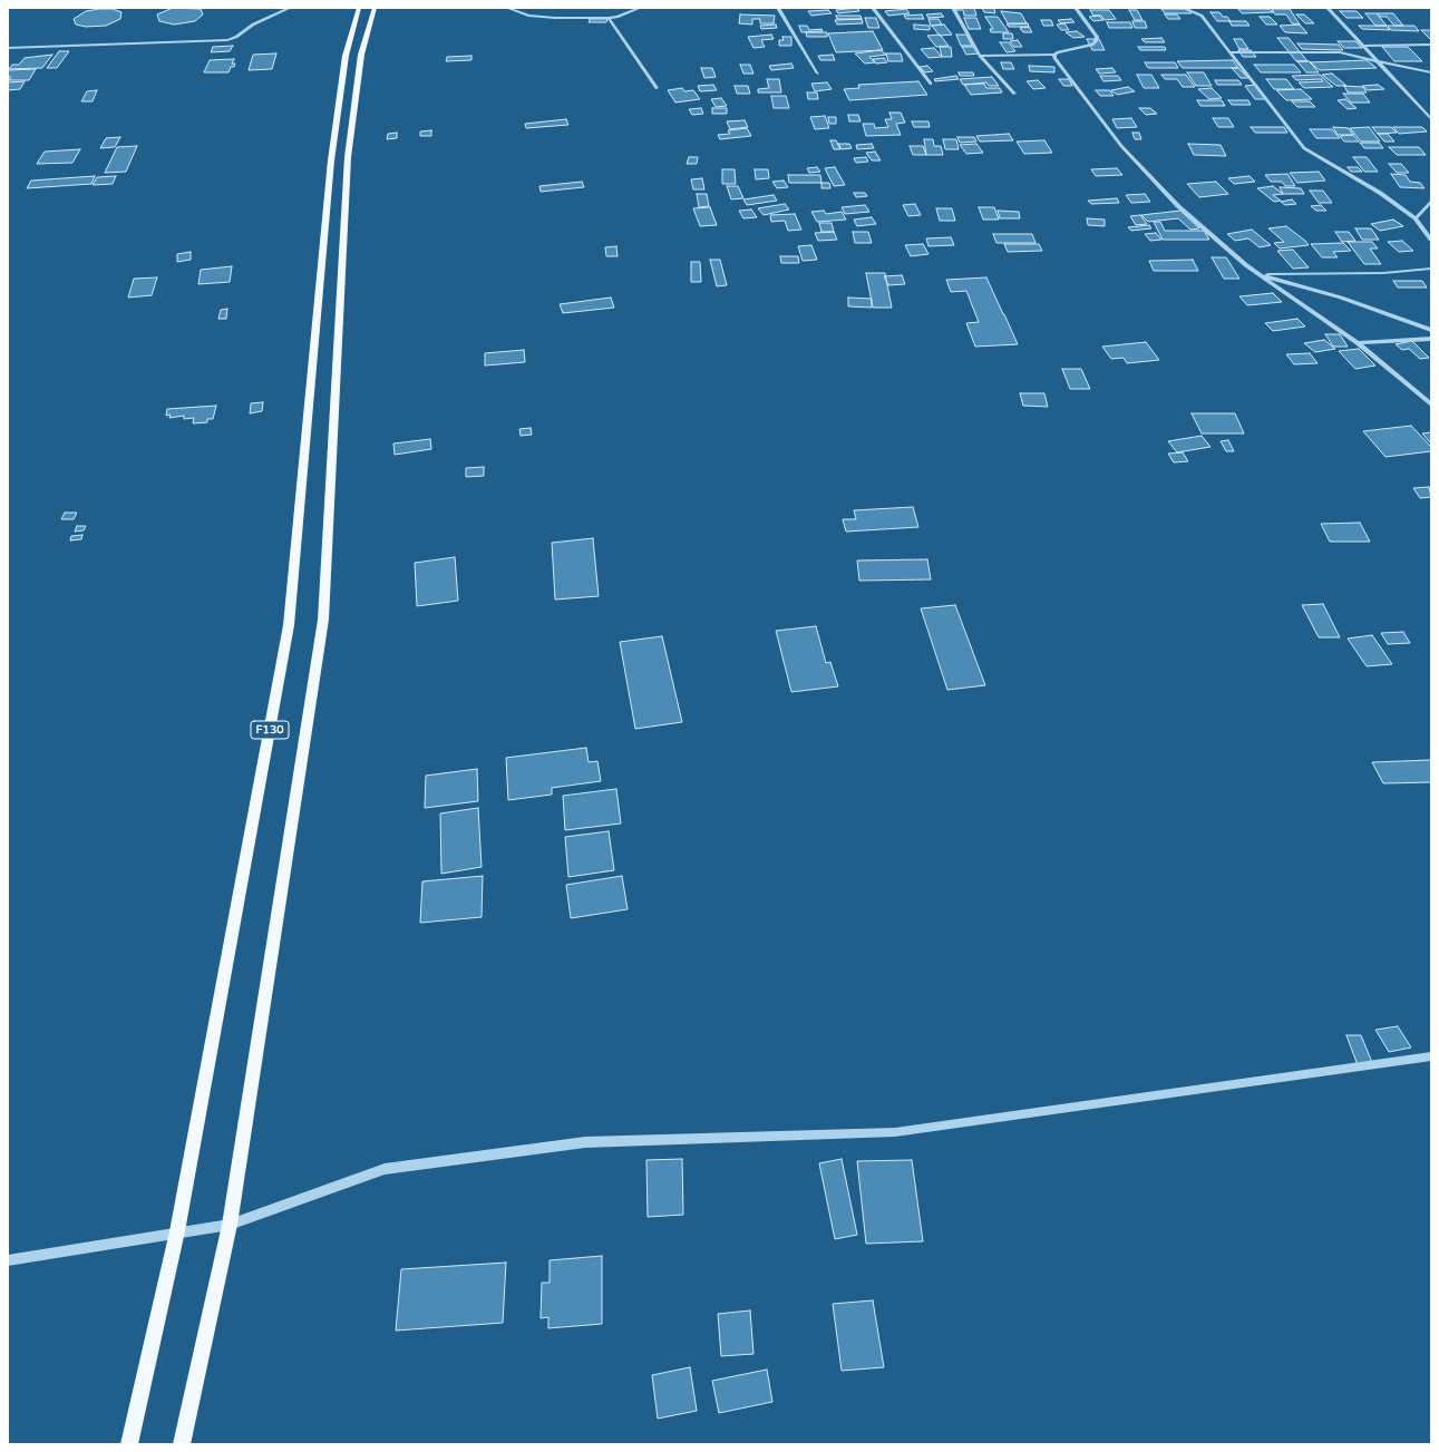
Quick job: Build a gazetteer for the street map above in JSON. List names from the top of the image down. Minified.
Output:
{"streets":{"main road":["F130"]}}
